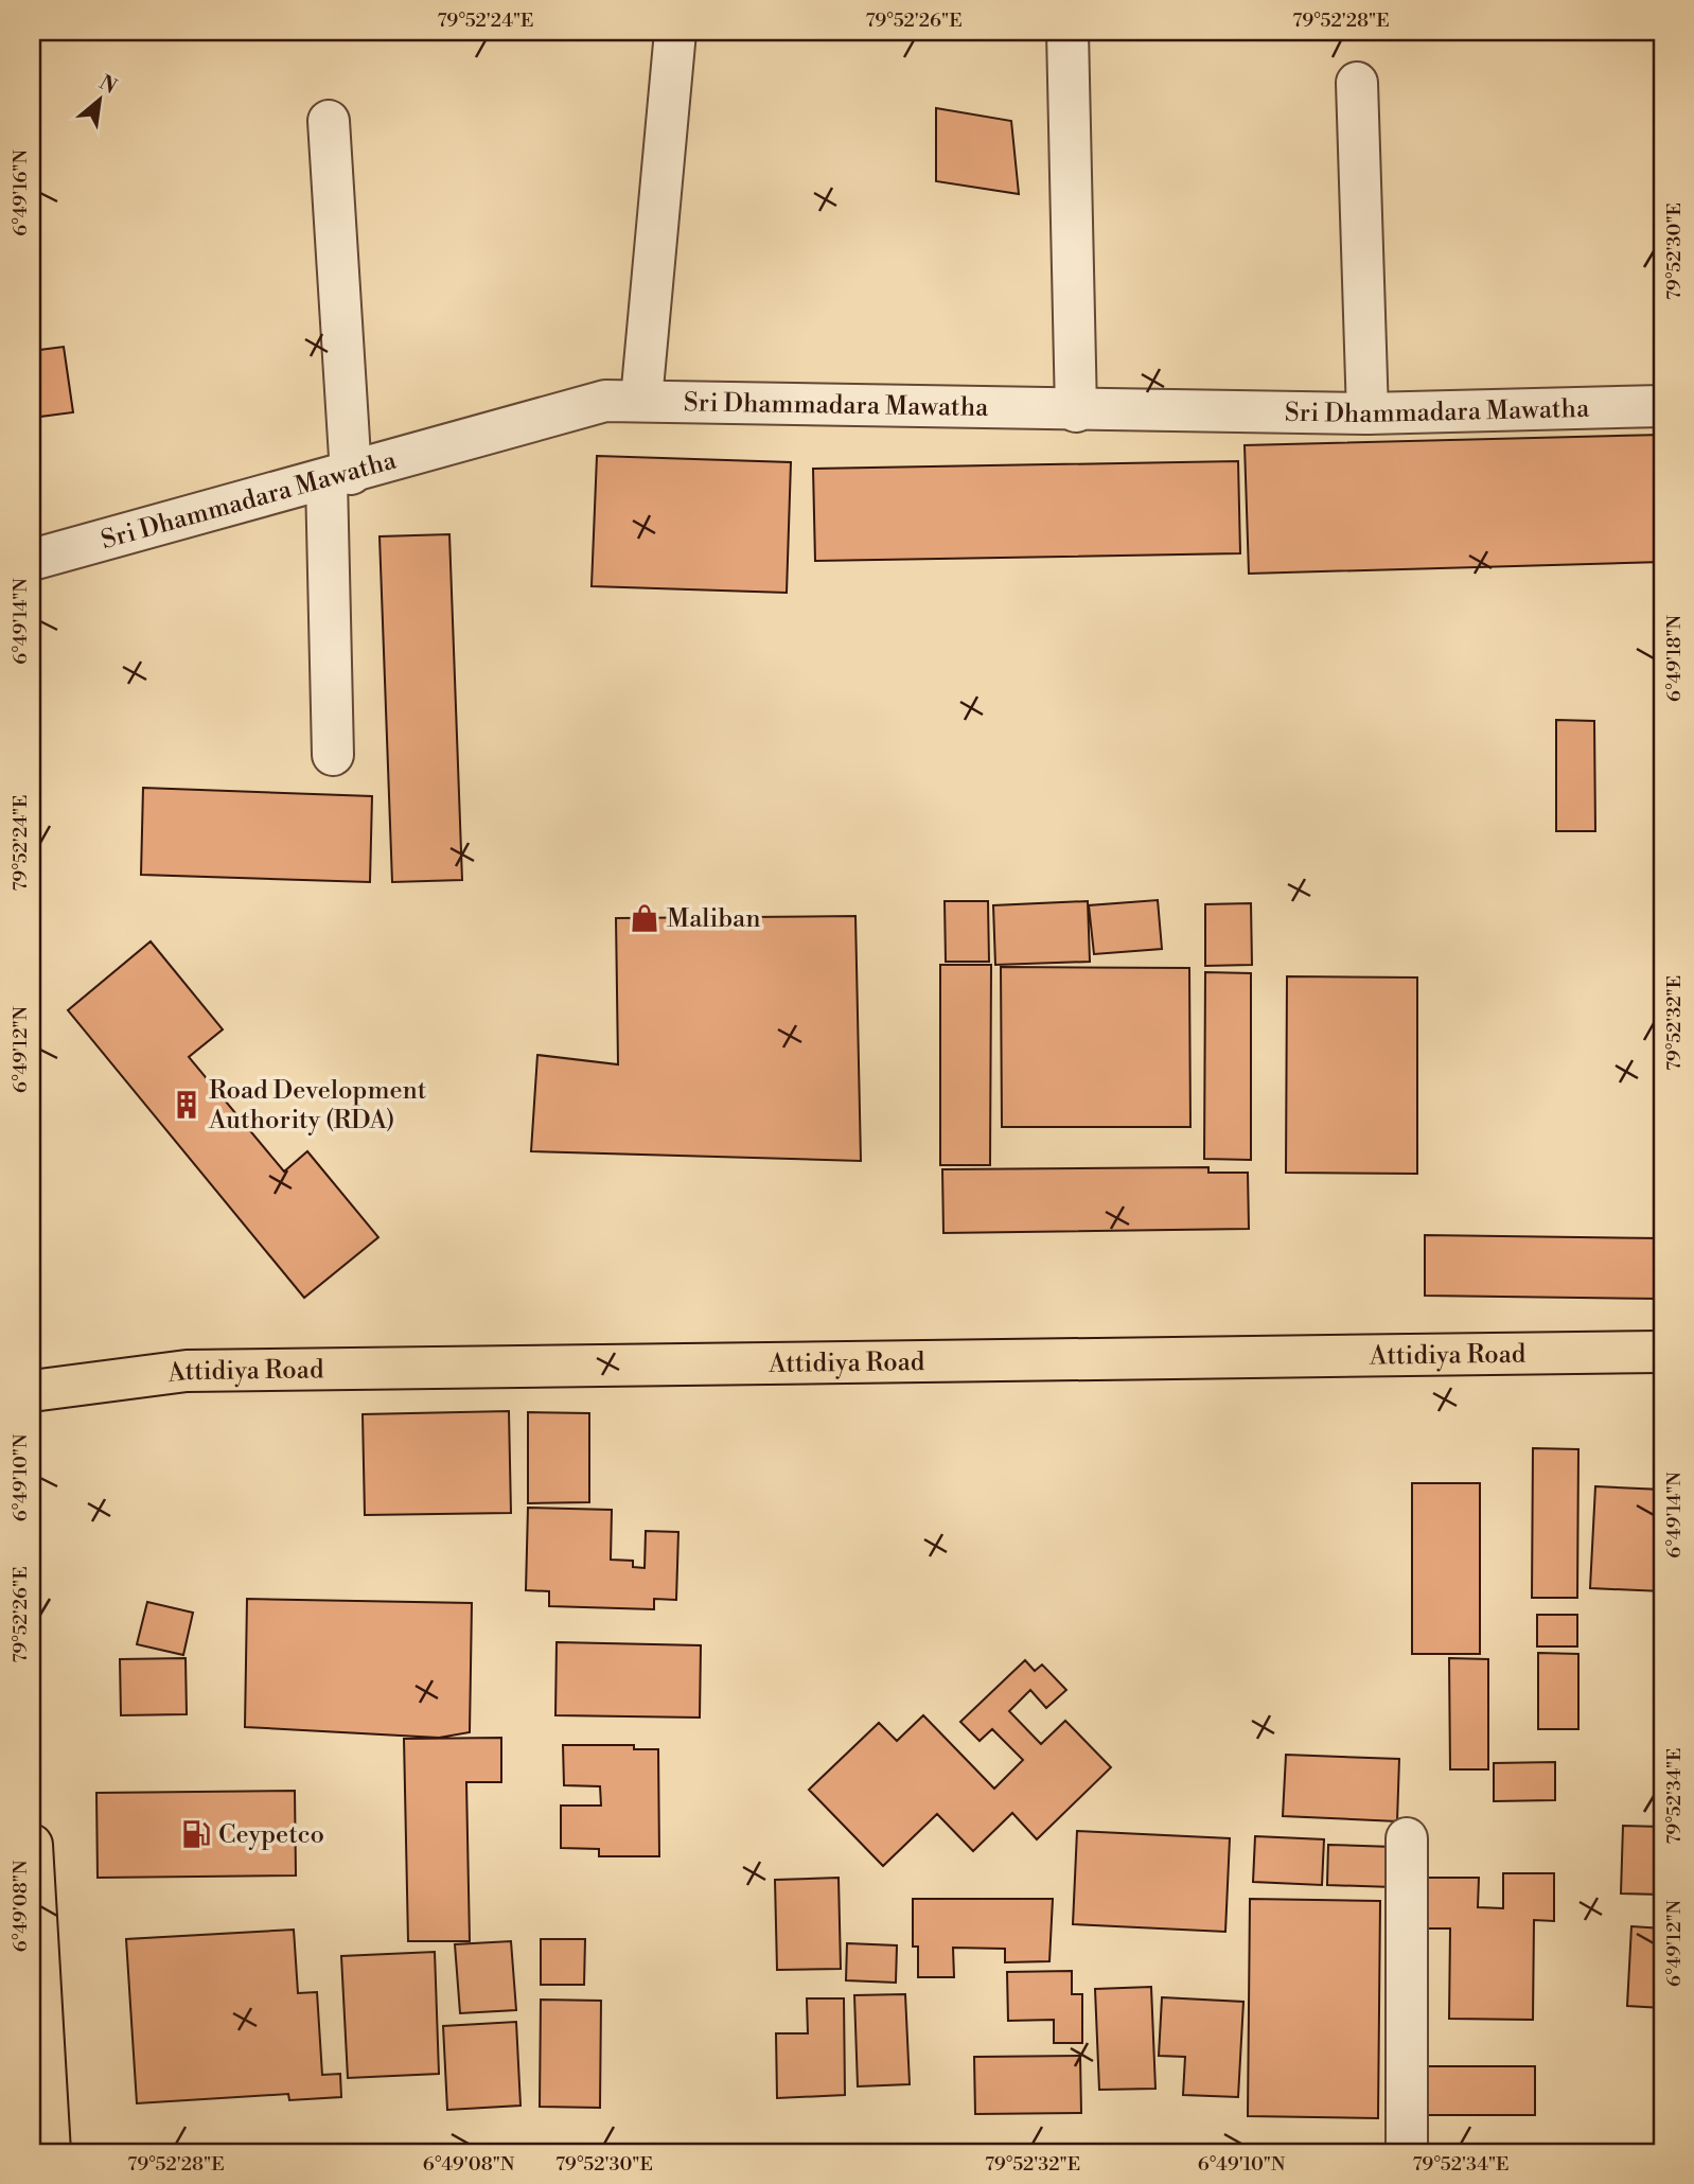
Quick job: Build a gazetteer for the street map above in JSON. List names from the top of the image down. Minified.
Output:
{"streets":{"main road":["Attidiya Road"],"street":["Sri Dhammadara Mawatha"]},"places":{"shop":["Maliban"],"building":["Road Development Authority (RDA)"],"fuel station":["Ceypetco"]},"north":"top right","coordinates":["79°52'24\"E","79°52'26\"E","79°52'28\"E","6°49'16\"N","79°52'30\"E","6°49'14\"N","6°49'18\"N","79°52'32\"E","6°49'12\"N","6°49'10\"N","79°52'34\"E","6°49'08\"N"]}
